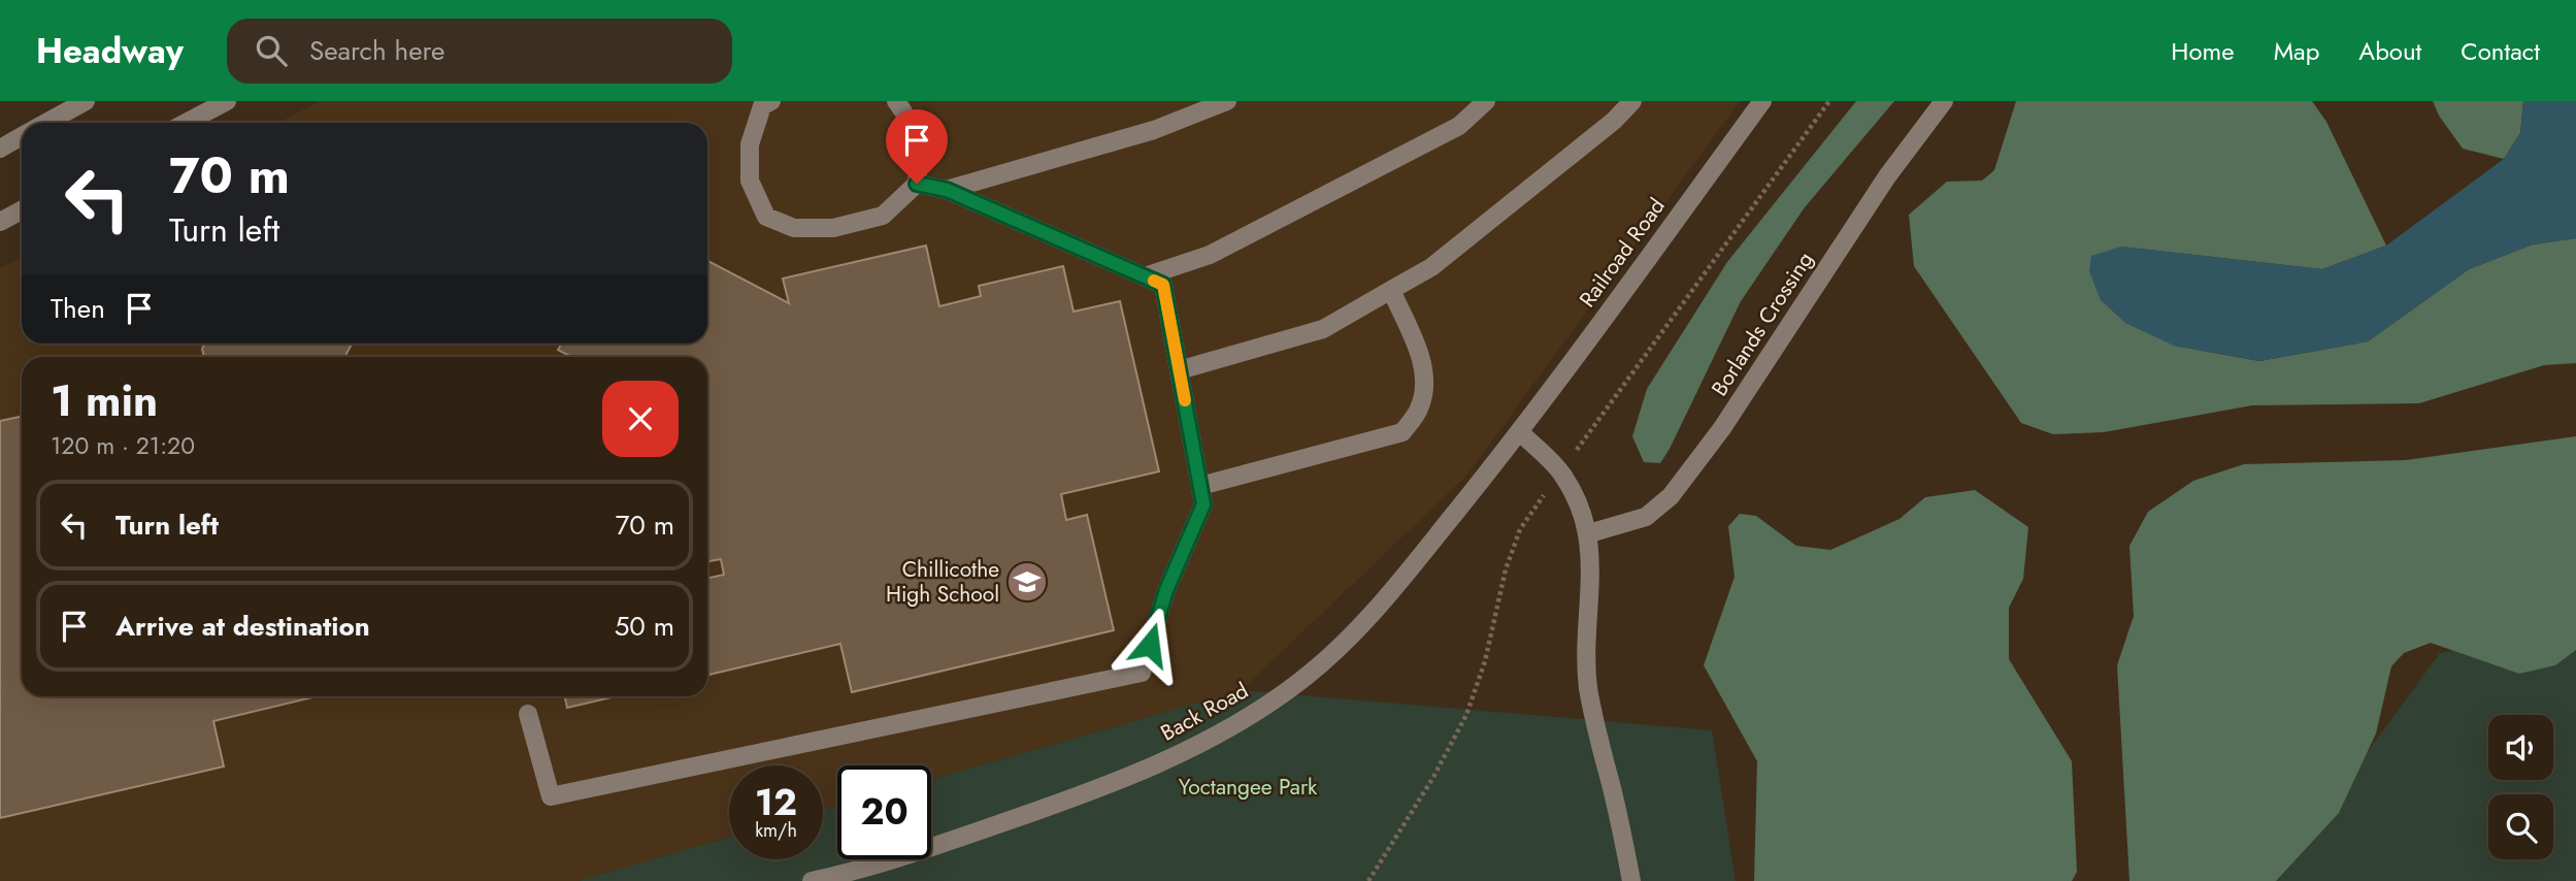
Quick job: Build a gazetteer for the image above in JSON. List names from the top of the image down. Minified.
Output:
{"streets":{"street":["Railroad Road","Borlands Crossing","Back Road"]},"crossings":[["Railroad Road","Back Road"]],"parks":["Yoctangee Park"],"places":{"school or university":["Chillicothe High School"]},"page":{"header":"Headway","search":"Search here","nav":["Home","Map","About","Contact"],"turn":["70 m","Turn left"],"then":"Then","heading":["1 min","120 m · 21:20"],"list":[{"name":"Turn left","value":"70 m"},{"name":"Arrive at destination","value":"50 m"}],"speed":"12 km/h","limit":"20"}}
